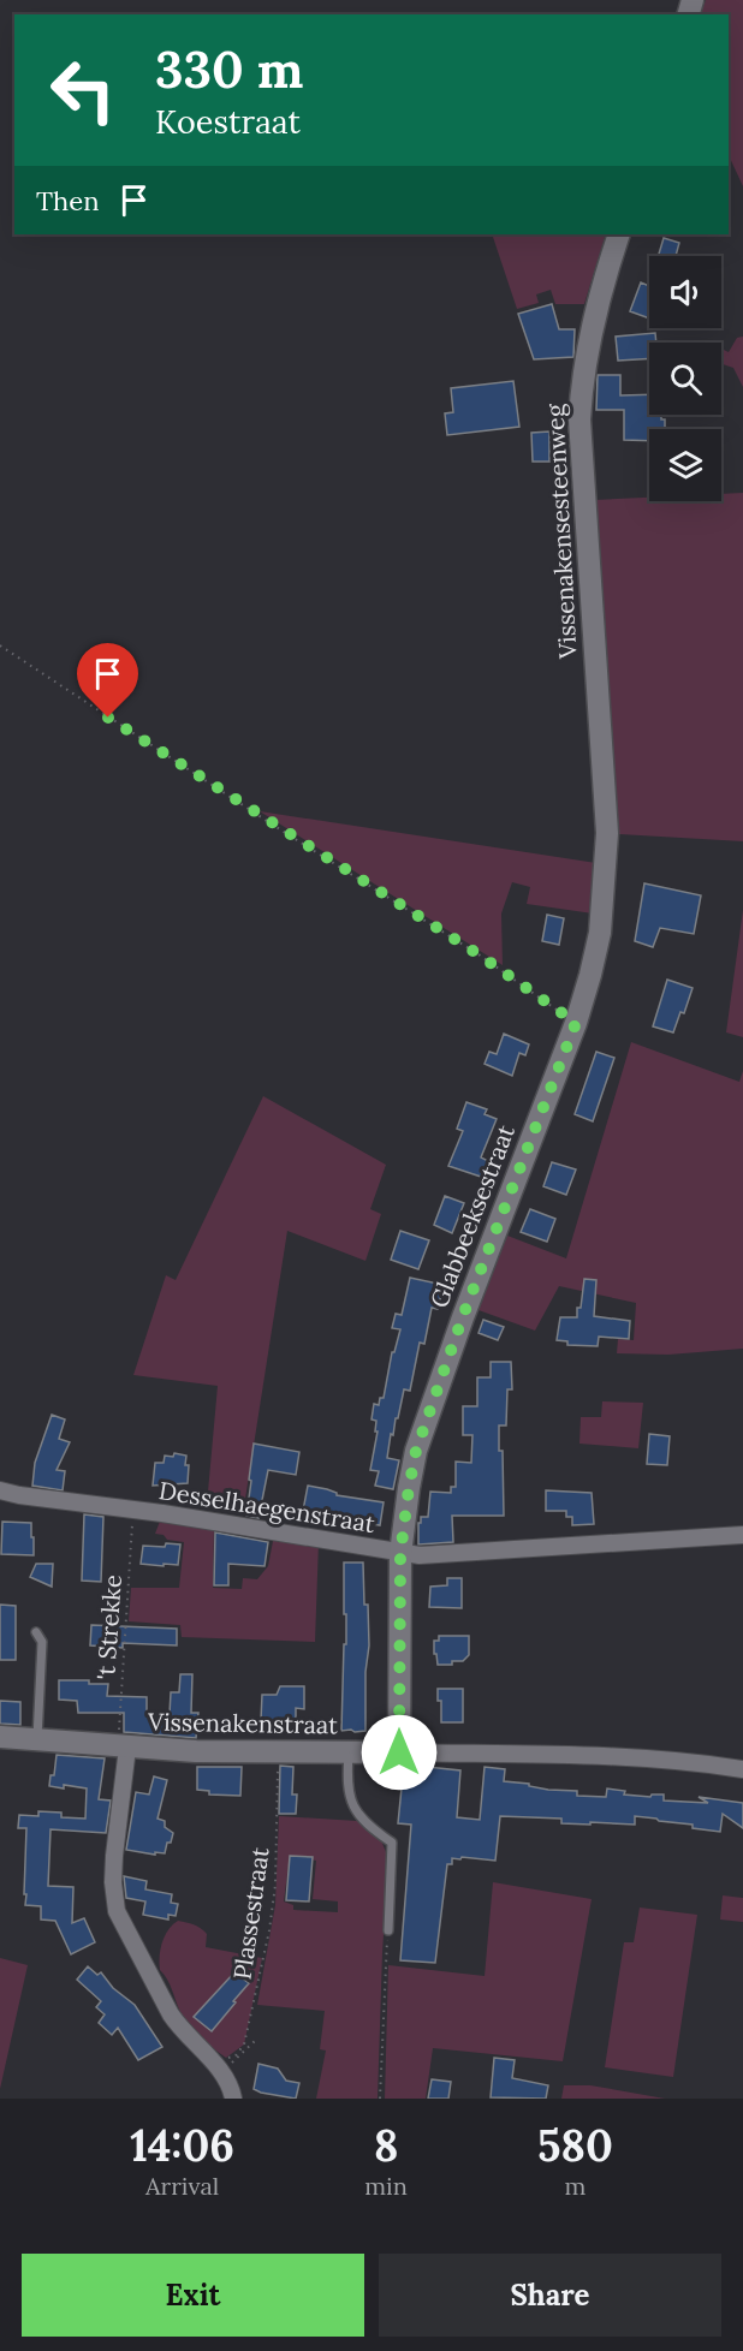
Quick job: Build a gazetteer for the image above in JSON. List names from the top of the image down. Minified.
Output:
{"streets":{"street":["Vissenakensesteenweg","Glabbeeksestraat","Desselhaegenstraat","Vissenakenstraat"],"path":["'t Strekke","Plassestraat"]},"crossings":[["Vissenakensesteenweg","Glabbeeksestraat"],["Glabbeeksestraat","Desselhaegenstraat"],["Glabbeeksestraat","Vissenakenstraat"],["Desselhaegenstraat","'t Strekke"],["'t Strekke","Vissenakenstraat"],["Vissenakenstraat","Plassestraat"]],"page":{"turn":["330 m","Koestraat"],"then":"Then","eta":["14:06","Arrival","8","min","580","m"],"buttons":["Exit","Share"]}}
